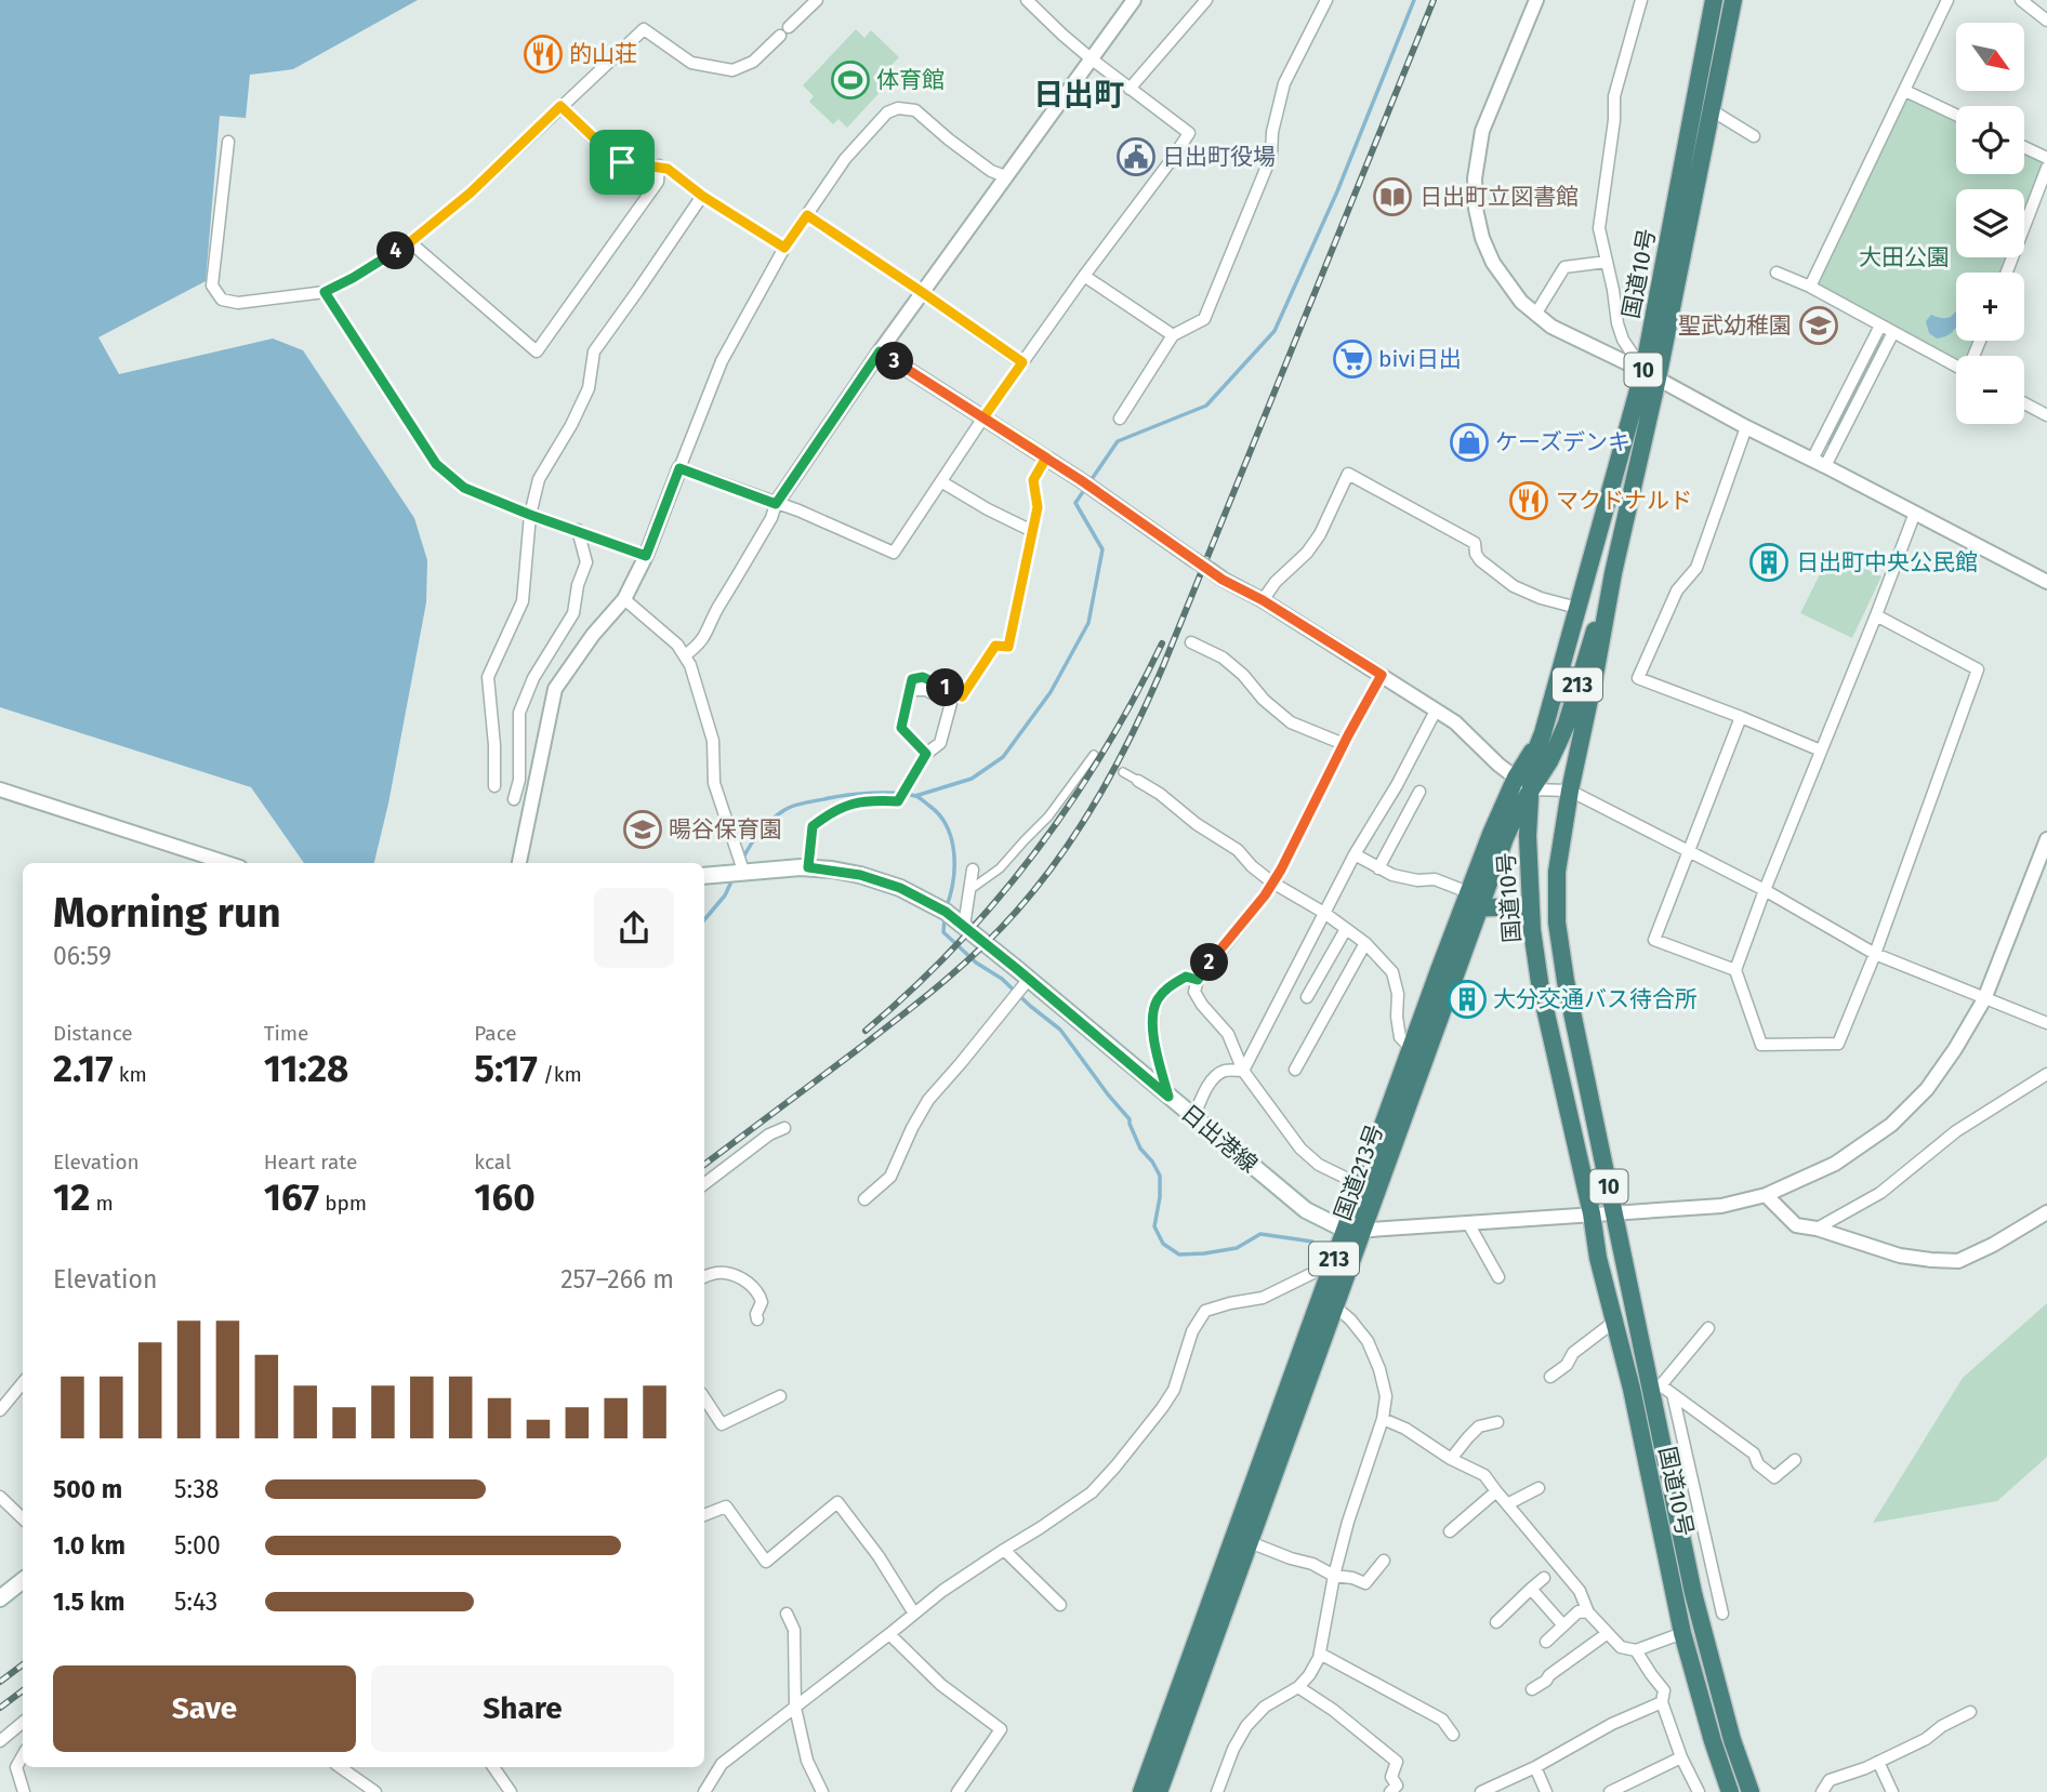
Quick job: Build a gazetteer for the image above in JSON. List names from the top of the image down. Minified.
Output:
{"streets":{"highway":["国道10号","10","213","国道213号"],"main road":["日出港線"]},"crossings":[["国道10号","国道213号"],["日出港線","国道213号"]],"districts":["日出町"],"parks":["大田公園"],"places":{"restaurant":["的山荘","マクドナルド"],"sports":["体育館"],"public building":["日出町役場"],"library":["日出町立図書館"],"school or university":["聖武幼稚園","暘谷保育園"],"supermarket":["bivi日出"],"shop":["ケーズデンキ"],"building":["日出町中央公民館","大分交通バス待合所"]},"north":"bottom right","page":{"map_buttons":["+","−"],"pins":["4","3","1","2"],"heading":["Morning run","06:59"],"stats":[["Distance","2.17 km"],["Time","11:28"],["Pace","5:17 /km"],["Elevation","12 m"],["Heart rate","167 bpm"],["kcal","160"]],"chart":["Elevation","257–266 m"],"list":[{"name":"500 m","note":"5:38"},{"name":"1.0 km","note":"5:00"},{"name":"1.5 km","note":"5:43"}],"buttons":["Save","Share"]}}
